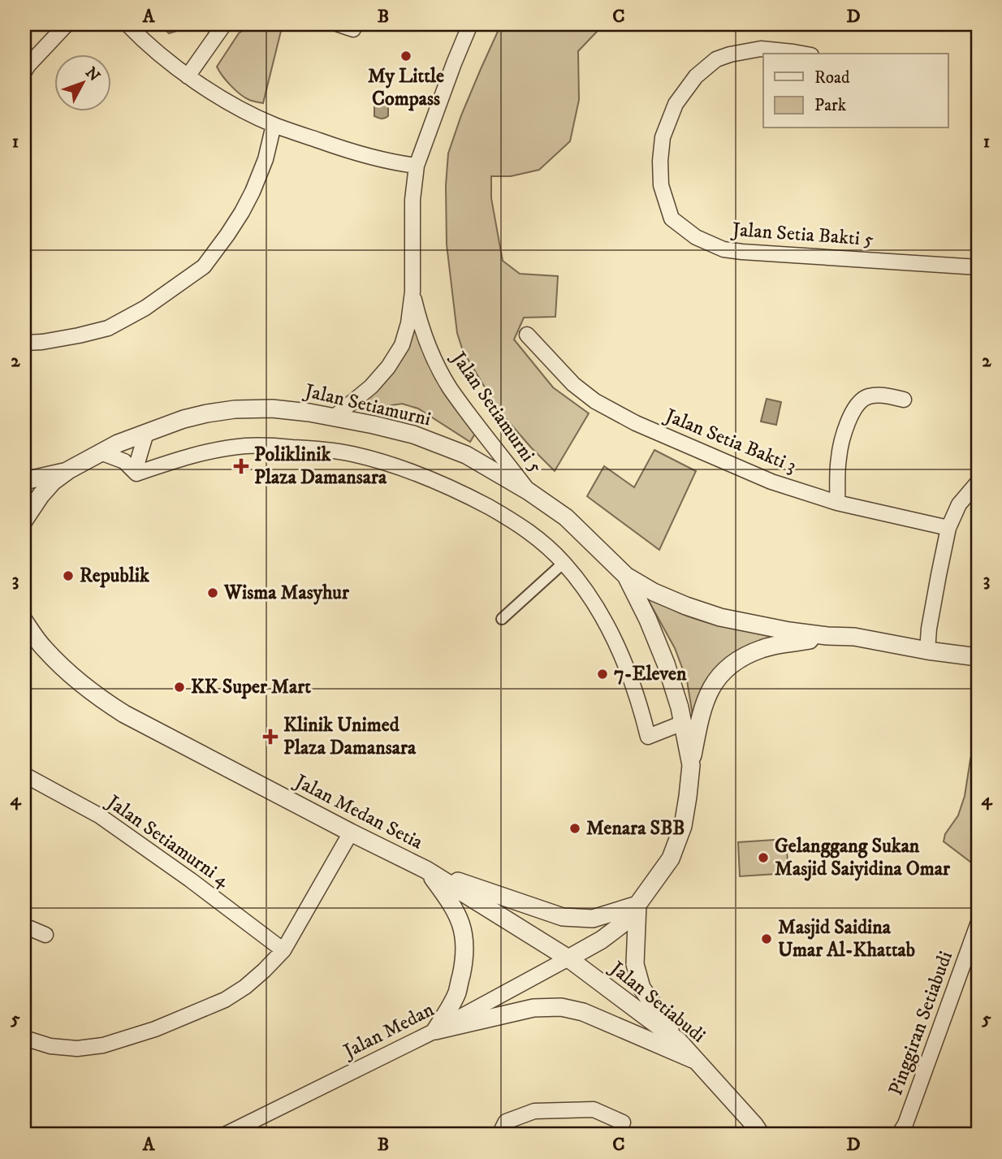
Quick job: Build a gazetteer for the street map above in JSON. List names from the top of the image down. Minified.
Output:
{"streets":{"street":["Jalan Setia Bakti 5","Jalan Setiamurni","Jalan Setiamurni 5","Jalan Setia Bakti 3","Jalan Medan Setia","Jalan Setiamurni 4","Jalan Setiabudi","Pinggiran Setiabudi","Jalan Medan"]},"crossings":[["Jalan Setiamurni","Jalan Setiamurni 5"],["Jalan Medan Setia","Jalan Setiabudi"],["Jalan Medan Setia","Jalan Medan"],["Jalan Setiabudi","Jalan Medan"]],"places":{"other":["My Little Compass","Republik","Wisma Masyhur","7-Eleven","KK Super Mart","Menara SBB","Gelanggang Sukan Masjid Saiyidina Omar","Masjid Saidina Umar Al-Khattab"],"health":["Poliklinik Plaza Damansara","Klinik Unimed Plaza Damansara"]},"legend":["Road","Park"],"north":"top right","grid":{"columns":["A","B","C","D"],"rows":["1","2","3","4","5"]}}
